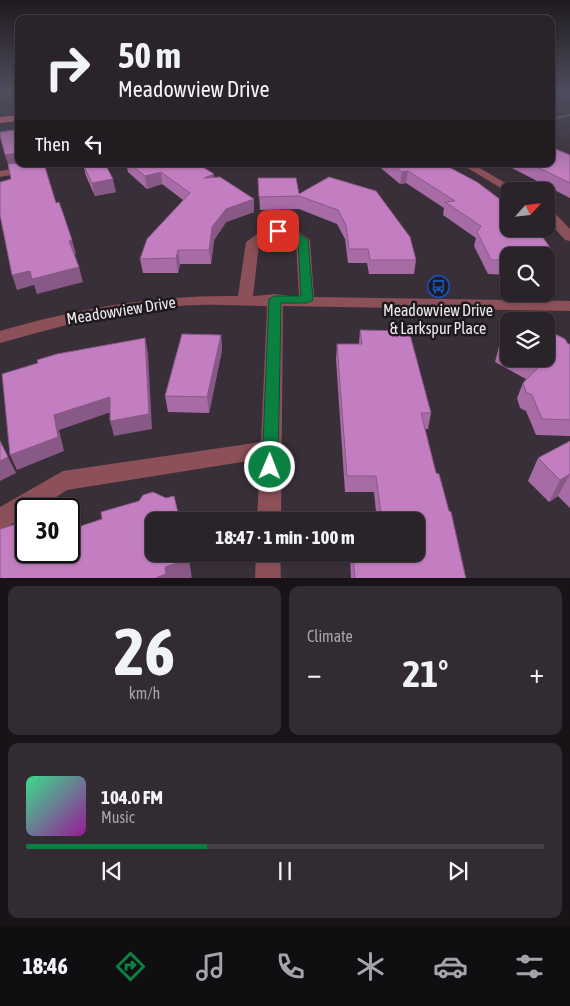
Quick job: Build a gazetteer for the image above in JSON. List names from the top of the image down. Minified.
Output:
{"streets":{"street":["Meadowview Drive"]},"places":{"bus stop":["Meadowview Drive & Larkspur Place"]},"north":"top right","page":{"turn":["50 m","Meadowview Drive"],"then":"Then","limit":"30","trip":"18:47 · 1 min · 100 m","tile":[["26","km/h"],"Climate"],"heat":["−","21°","+"],"song":["104.0 FM","Music"],"tabs":"18:46"}}
